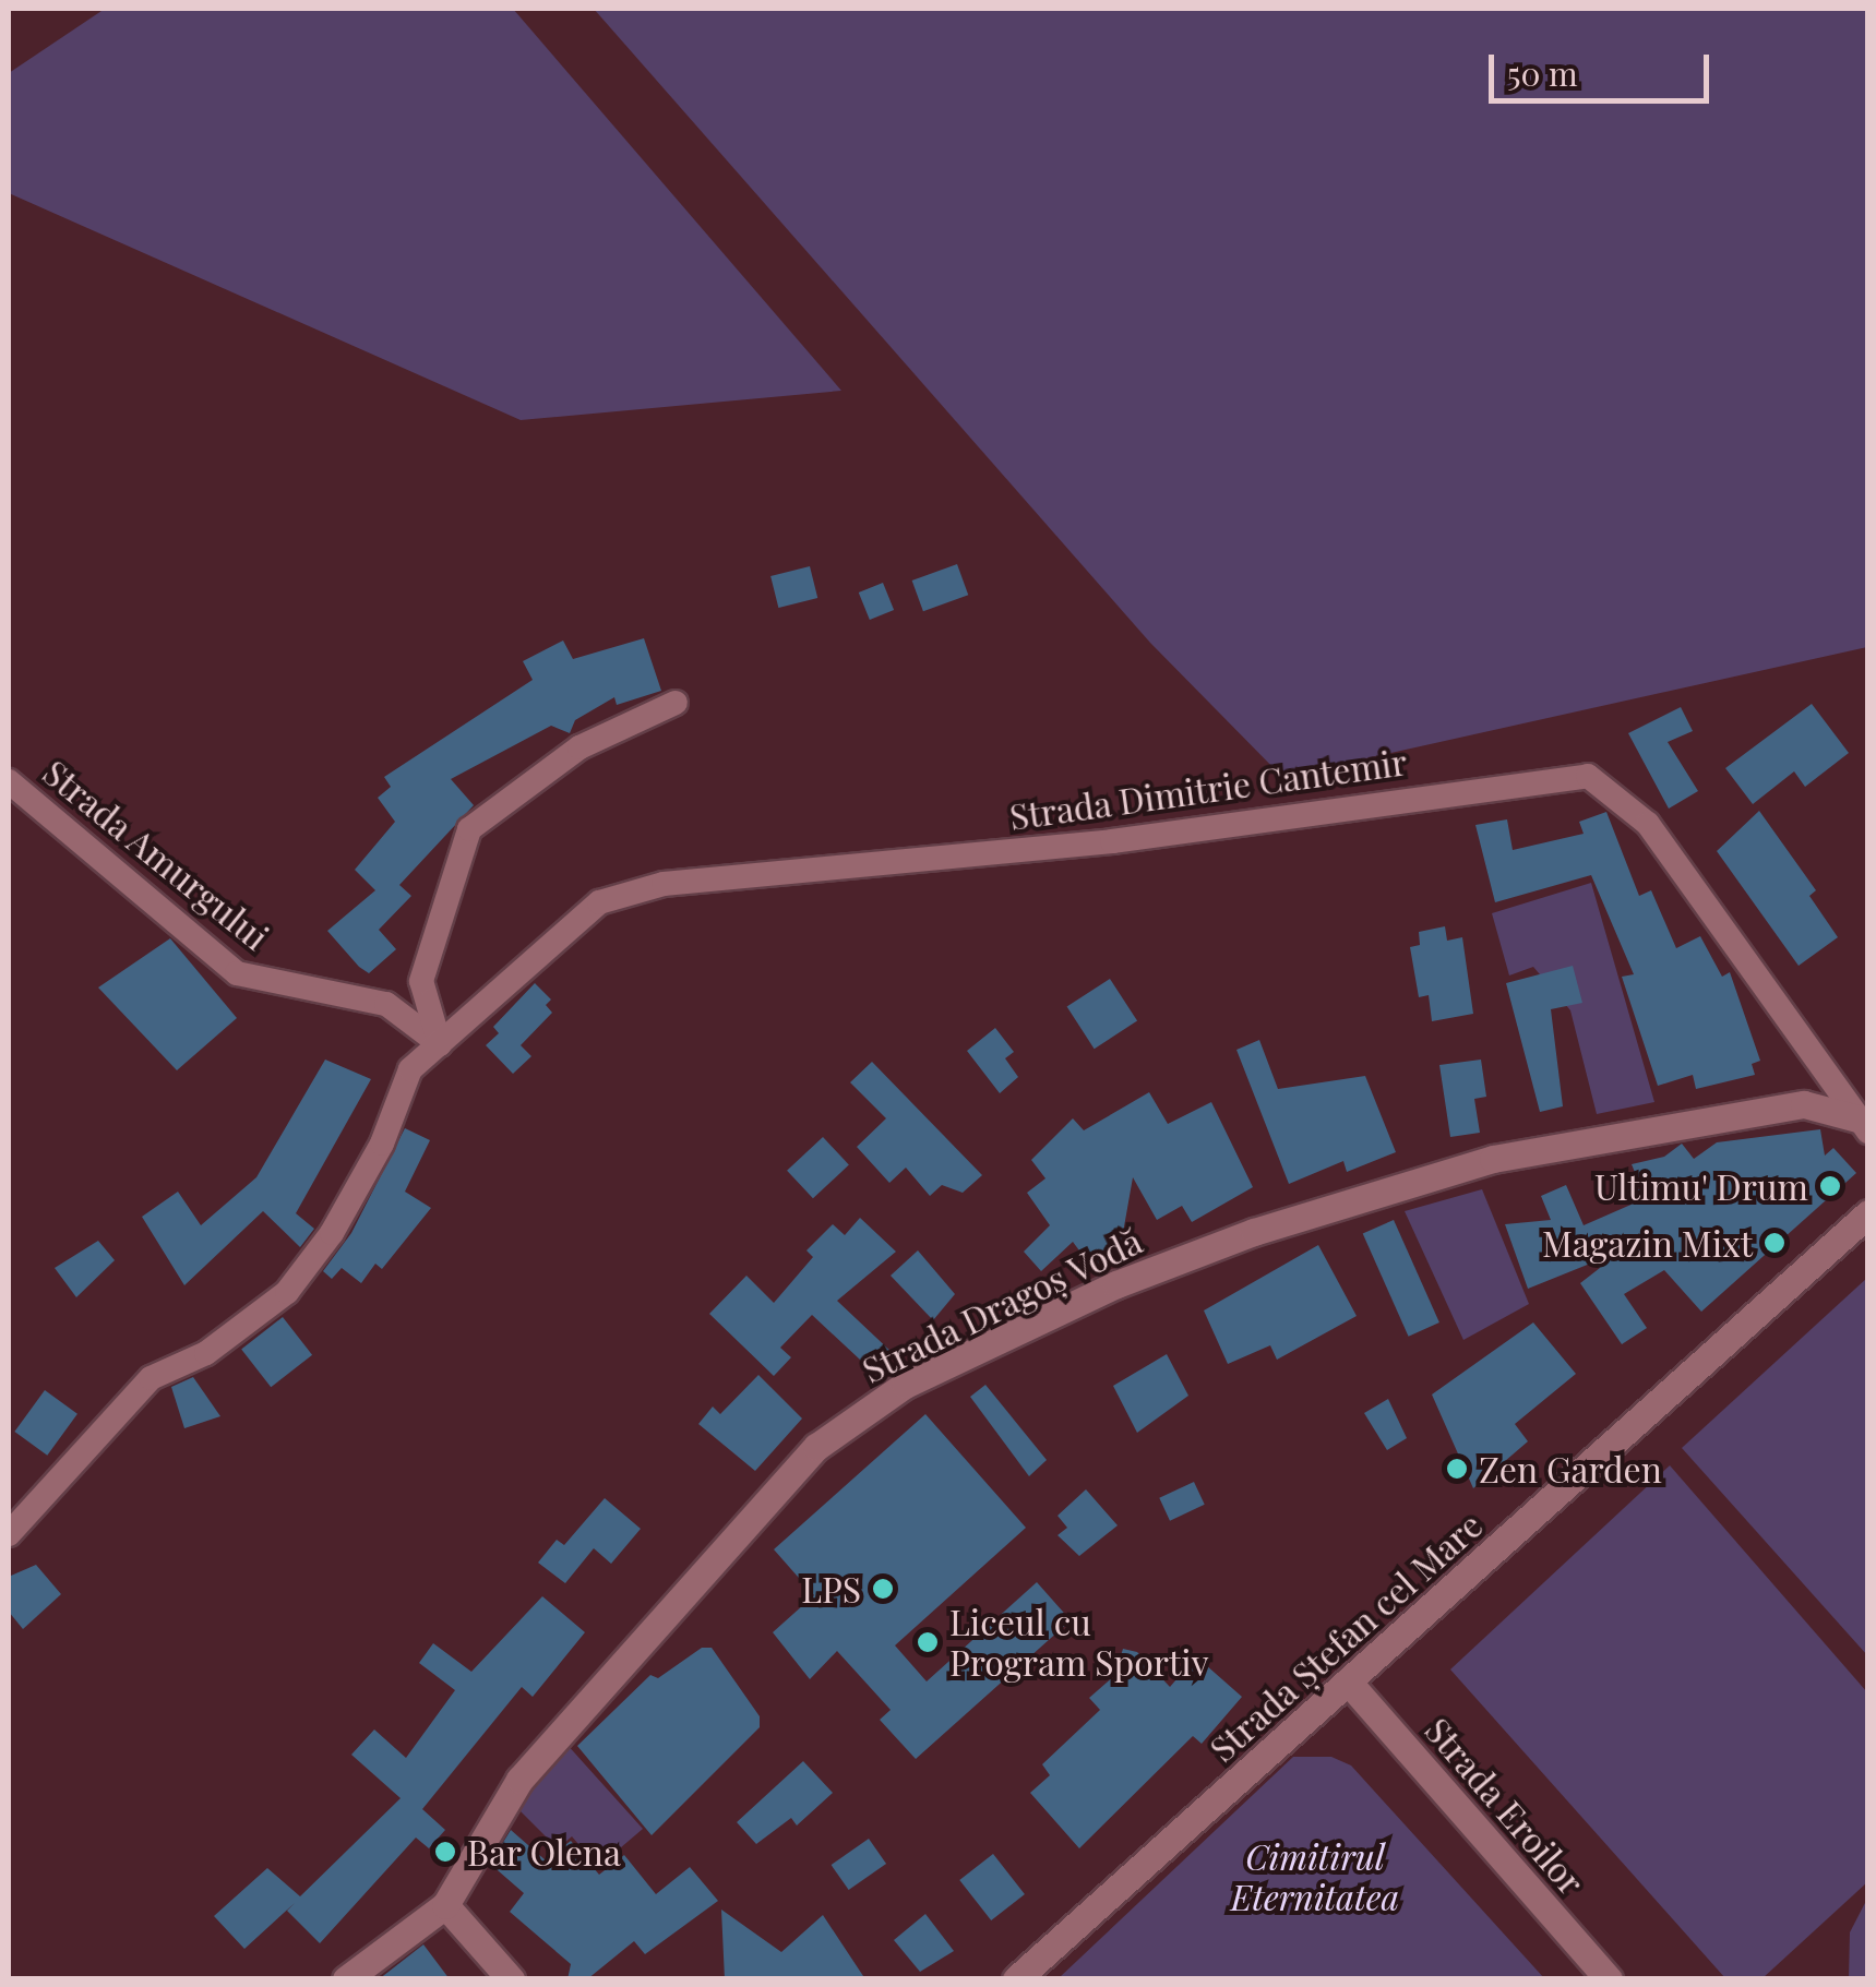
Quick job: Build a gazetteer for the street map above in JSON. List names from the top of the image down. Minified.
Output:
{"streets":{"street":["Strada Dimitrie Cantemir","Strada Amurgului","Strada Dragoș Vodă","Strada Ștefan cel Mare","Strada Eroilor"]},"crossings":[["Strada Dimitrie Cantemir","Strada Amurgului"],["Strada Dimitrie Cantemir","Strada Dragoș Vodă"],["Strada Ștefan cel Mare","Strada Eroilor"]],"parks":["Cimitirul Eternitatea"],"places":["Ultimu' Drum","Magazin Mixt","Zen Garden","LPS","Liceul cu Program Sportiv","Bar Olena"],"scale_bar":"50 m"}
